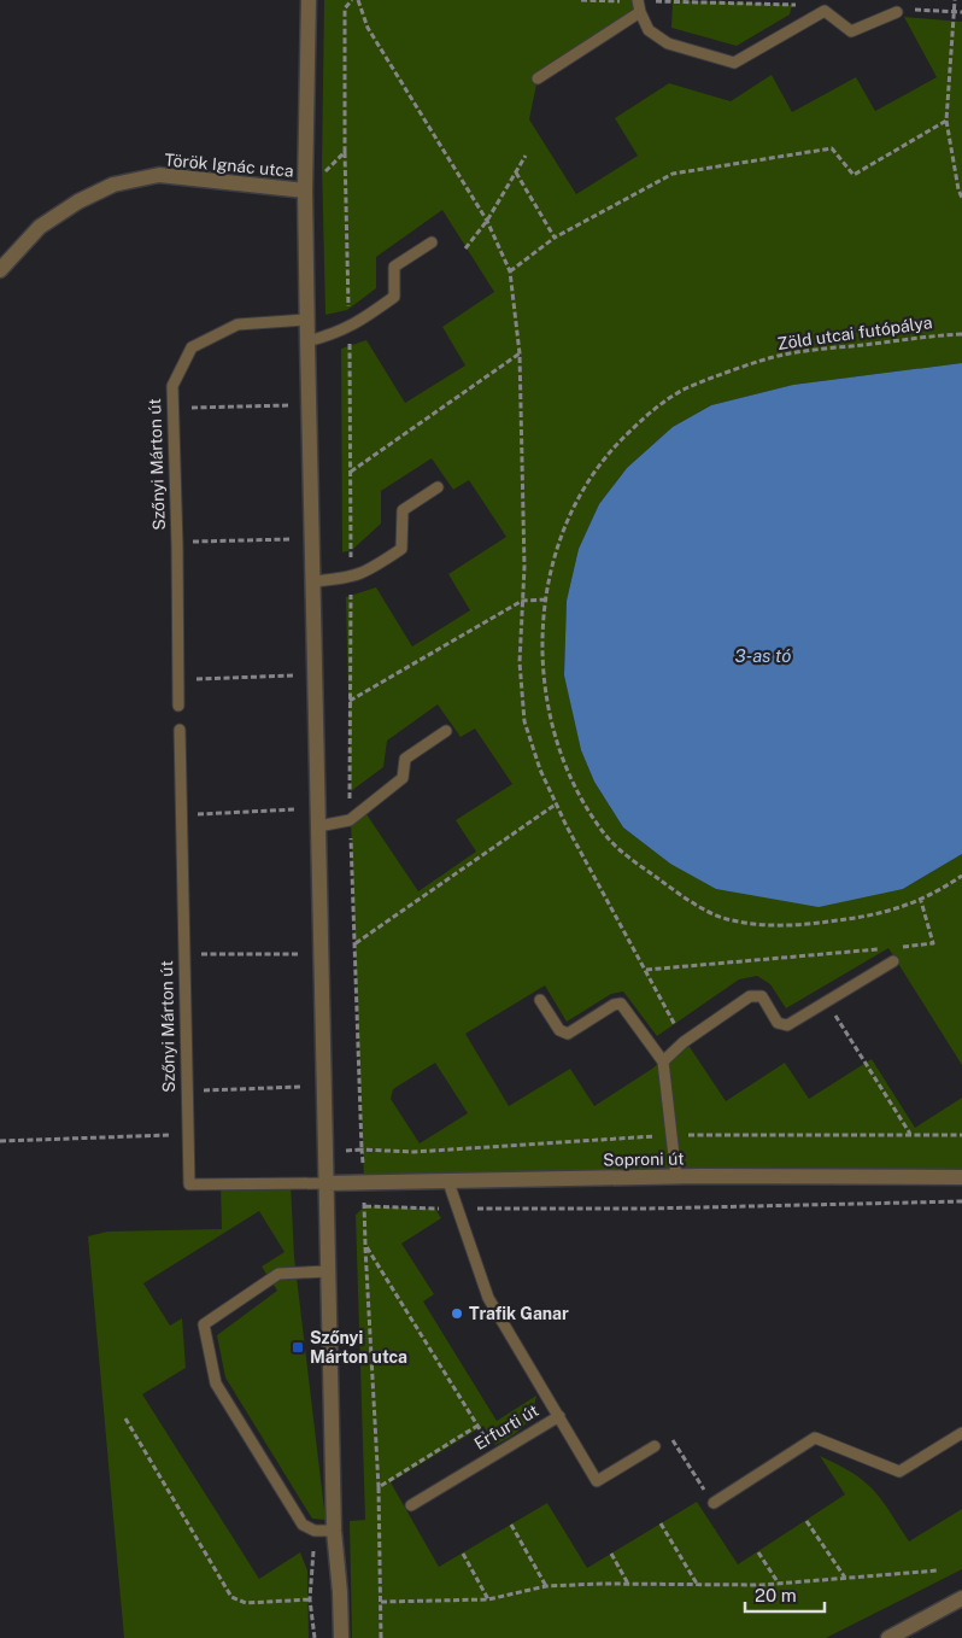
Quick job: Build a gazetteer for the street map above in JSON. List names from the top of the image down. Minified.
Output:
{"streets":{"street":["Török Ignác utca","Soproni út"],"lane":["Szőnyi Márton út","Erfurti út"],"path":["Zöld utcai futópálya"]},"crossings":[["Szőnyi Márton út","Soproni út"]],"water":["3-as tó"],"places":{"other":["Trafik Ganar"],"transit":["Szőnyi Márton utca"]},"scale_bar":"20 m"}
